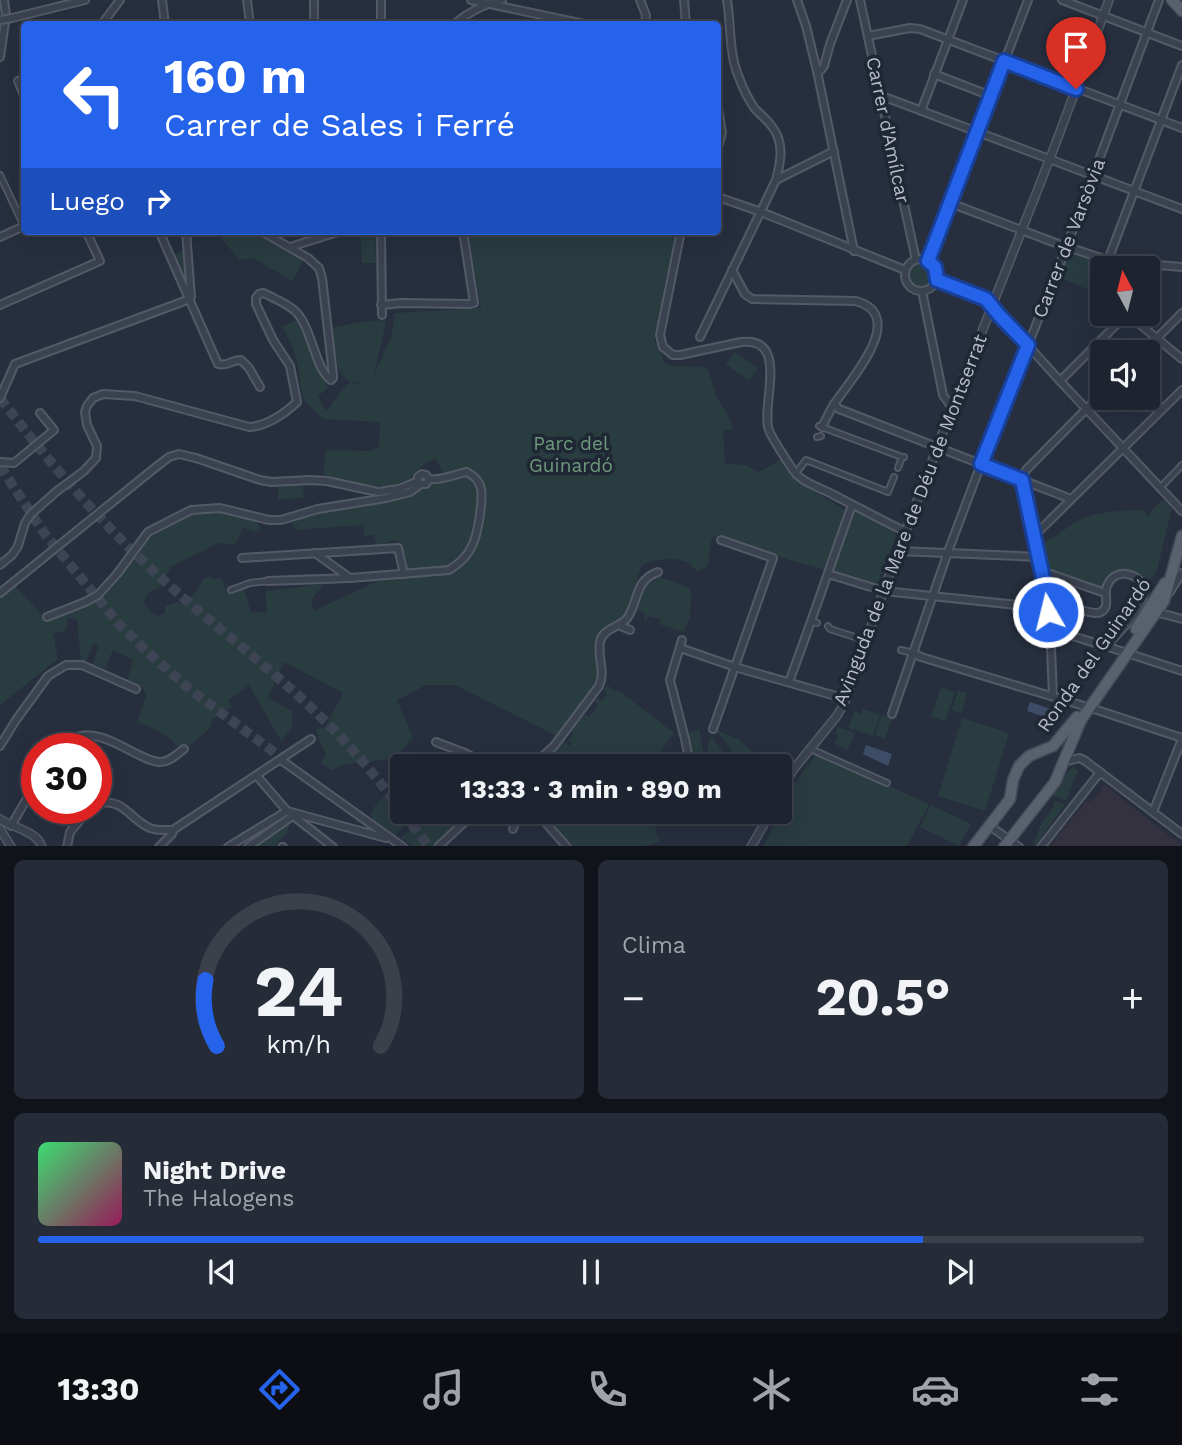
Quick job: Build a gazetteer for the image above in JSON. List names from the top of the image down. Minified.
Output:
{"streets":{"main road":["Ronda del Guinardó"],"street":["Carrer d'Amílcar","Carrer de Varsòvia","Avinguda de la Mare de Déu de Montserrat"]},"parks":["Parc del Guinardó"],"north":"top","page":{"turn":["160 m","Carrer de Sales i Ferré"],"then":"Luego","limit":"30","trip":"13:33 · 3 min · 890 m","tile":"Clima","heat":["−","20.5°","+"],"song":["Night Drive","The Halogens"],"tabs":"13:30","gauge":["24","km/h"]}}
